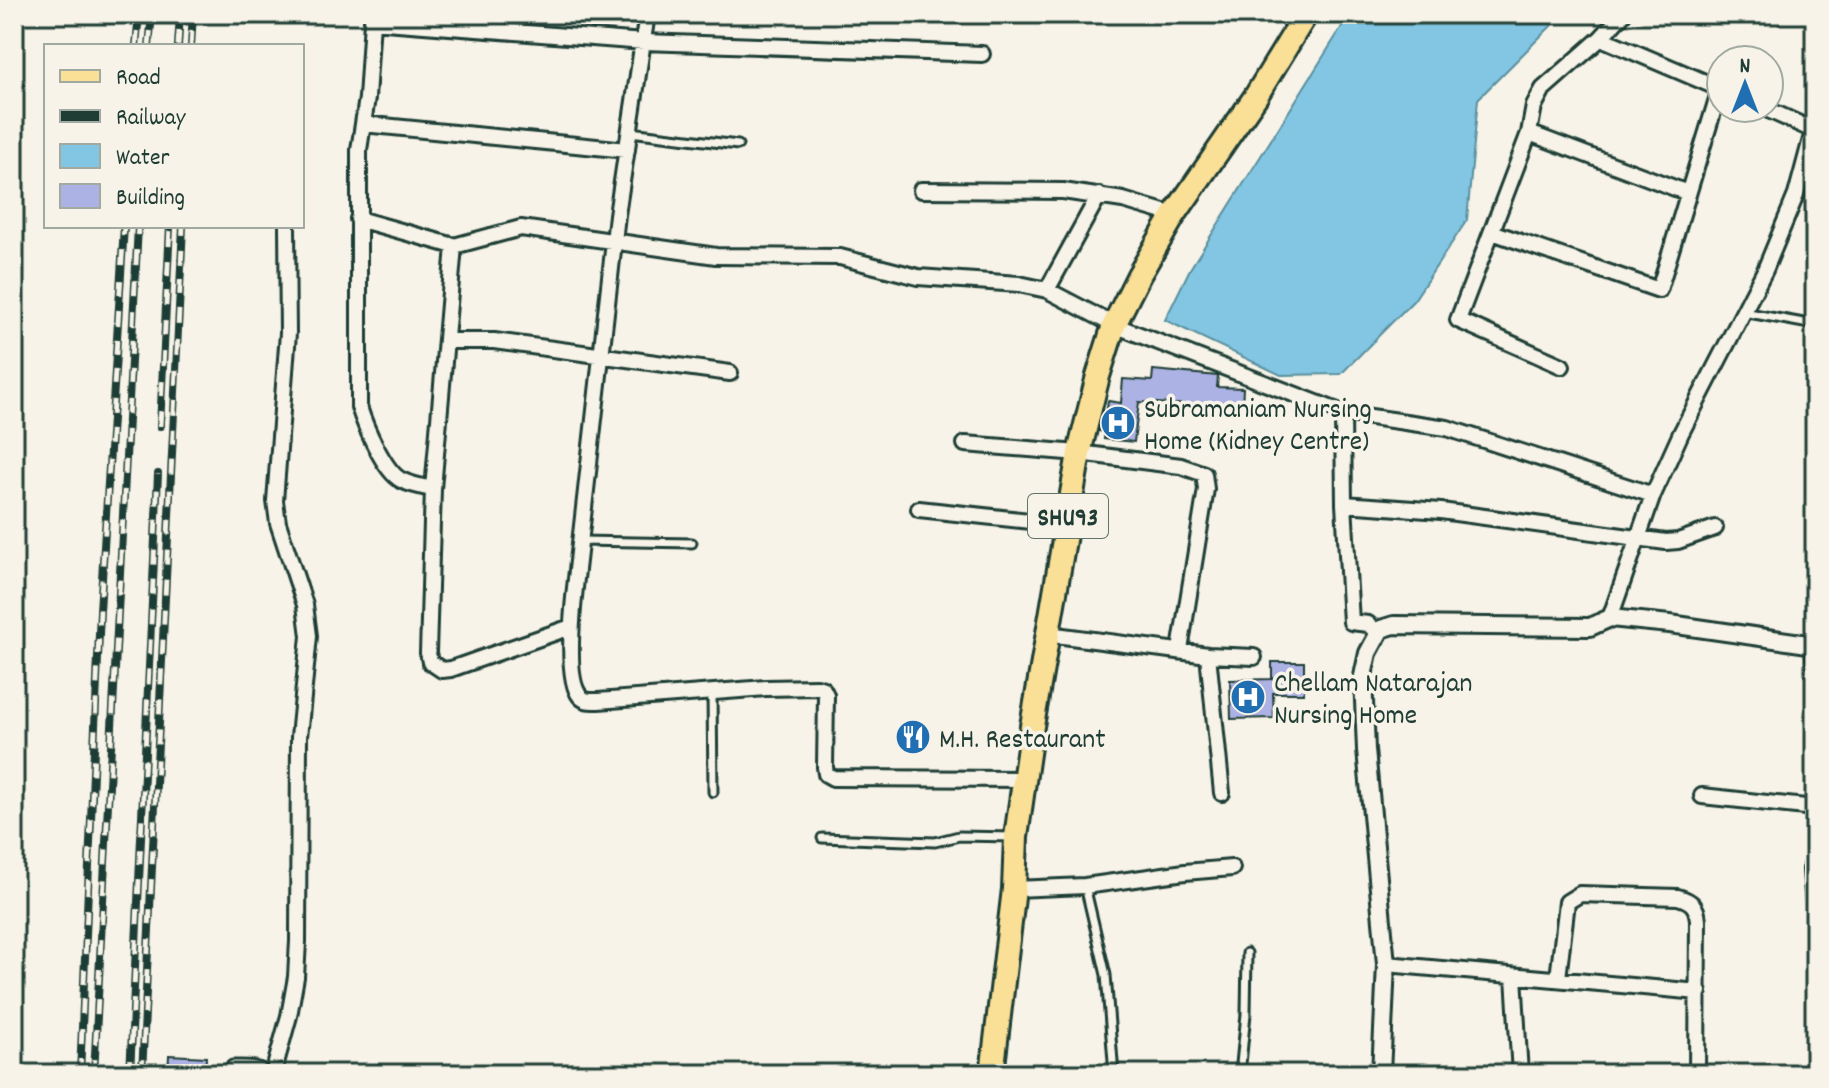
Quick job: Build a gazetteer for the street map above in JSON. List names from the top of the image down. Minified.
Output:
{"streets":{"main road":["SHU93"]},"places":{"hospital":["Subramaniam Nursing Home (Kidney Centre)","Chellam Natarajan Nursing Home"],"restaurant":["M.H. Restaurant"]},"legend":["Road","Railway","Water","Building"],"north":"top"}
